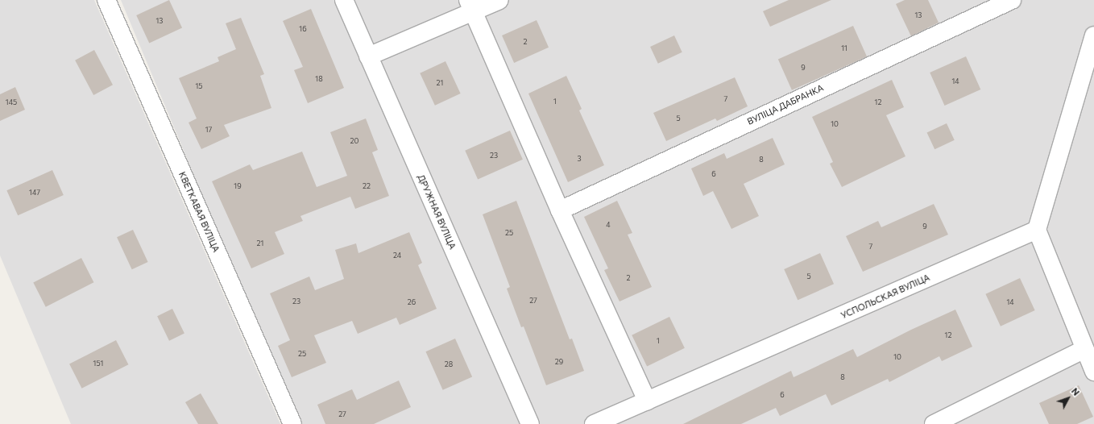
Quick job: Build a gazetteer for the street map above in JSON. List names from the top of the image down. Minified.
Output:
{"streets":{"street":["ВУЛІЦА ДАБРАНКА","КВЕТКАВАЯ ВУЛІЦА","ДРУЖНАЯ ВУЛІЦА","УСПОЛЬСКАЯ ВУЛІЦА"]},"house_numbers":["13","13","16","2","11","9","18","14","21","15","7","1","145","12","5","10","17","20","23","3","8","6","19","22","147","4","9","25","21","7","24","5","2","27","23","26","14","12","1","25","10","29","151","28","8","6","27"],"north":"top right"}
